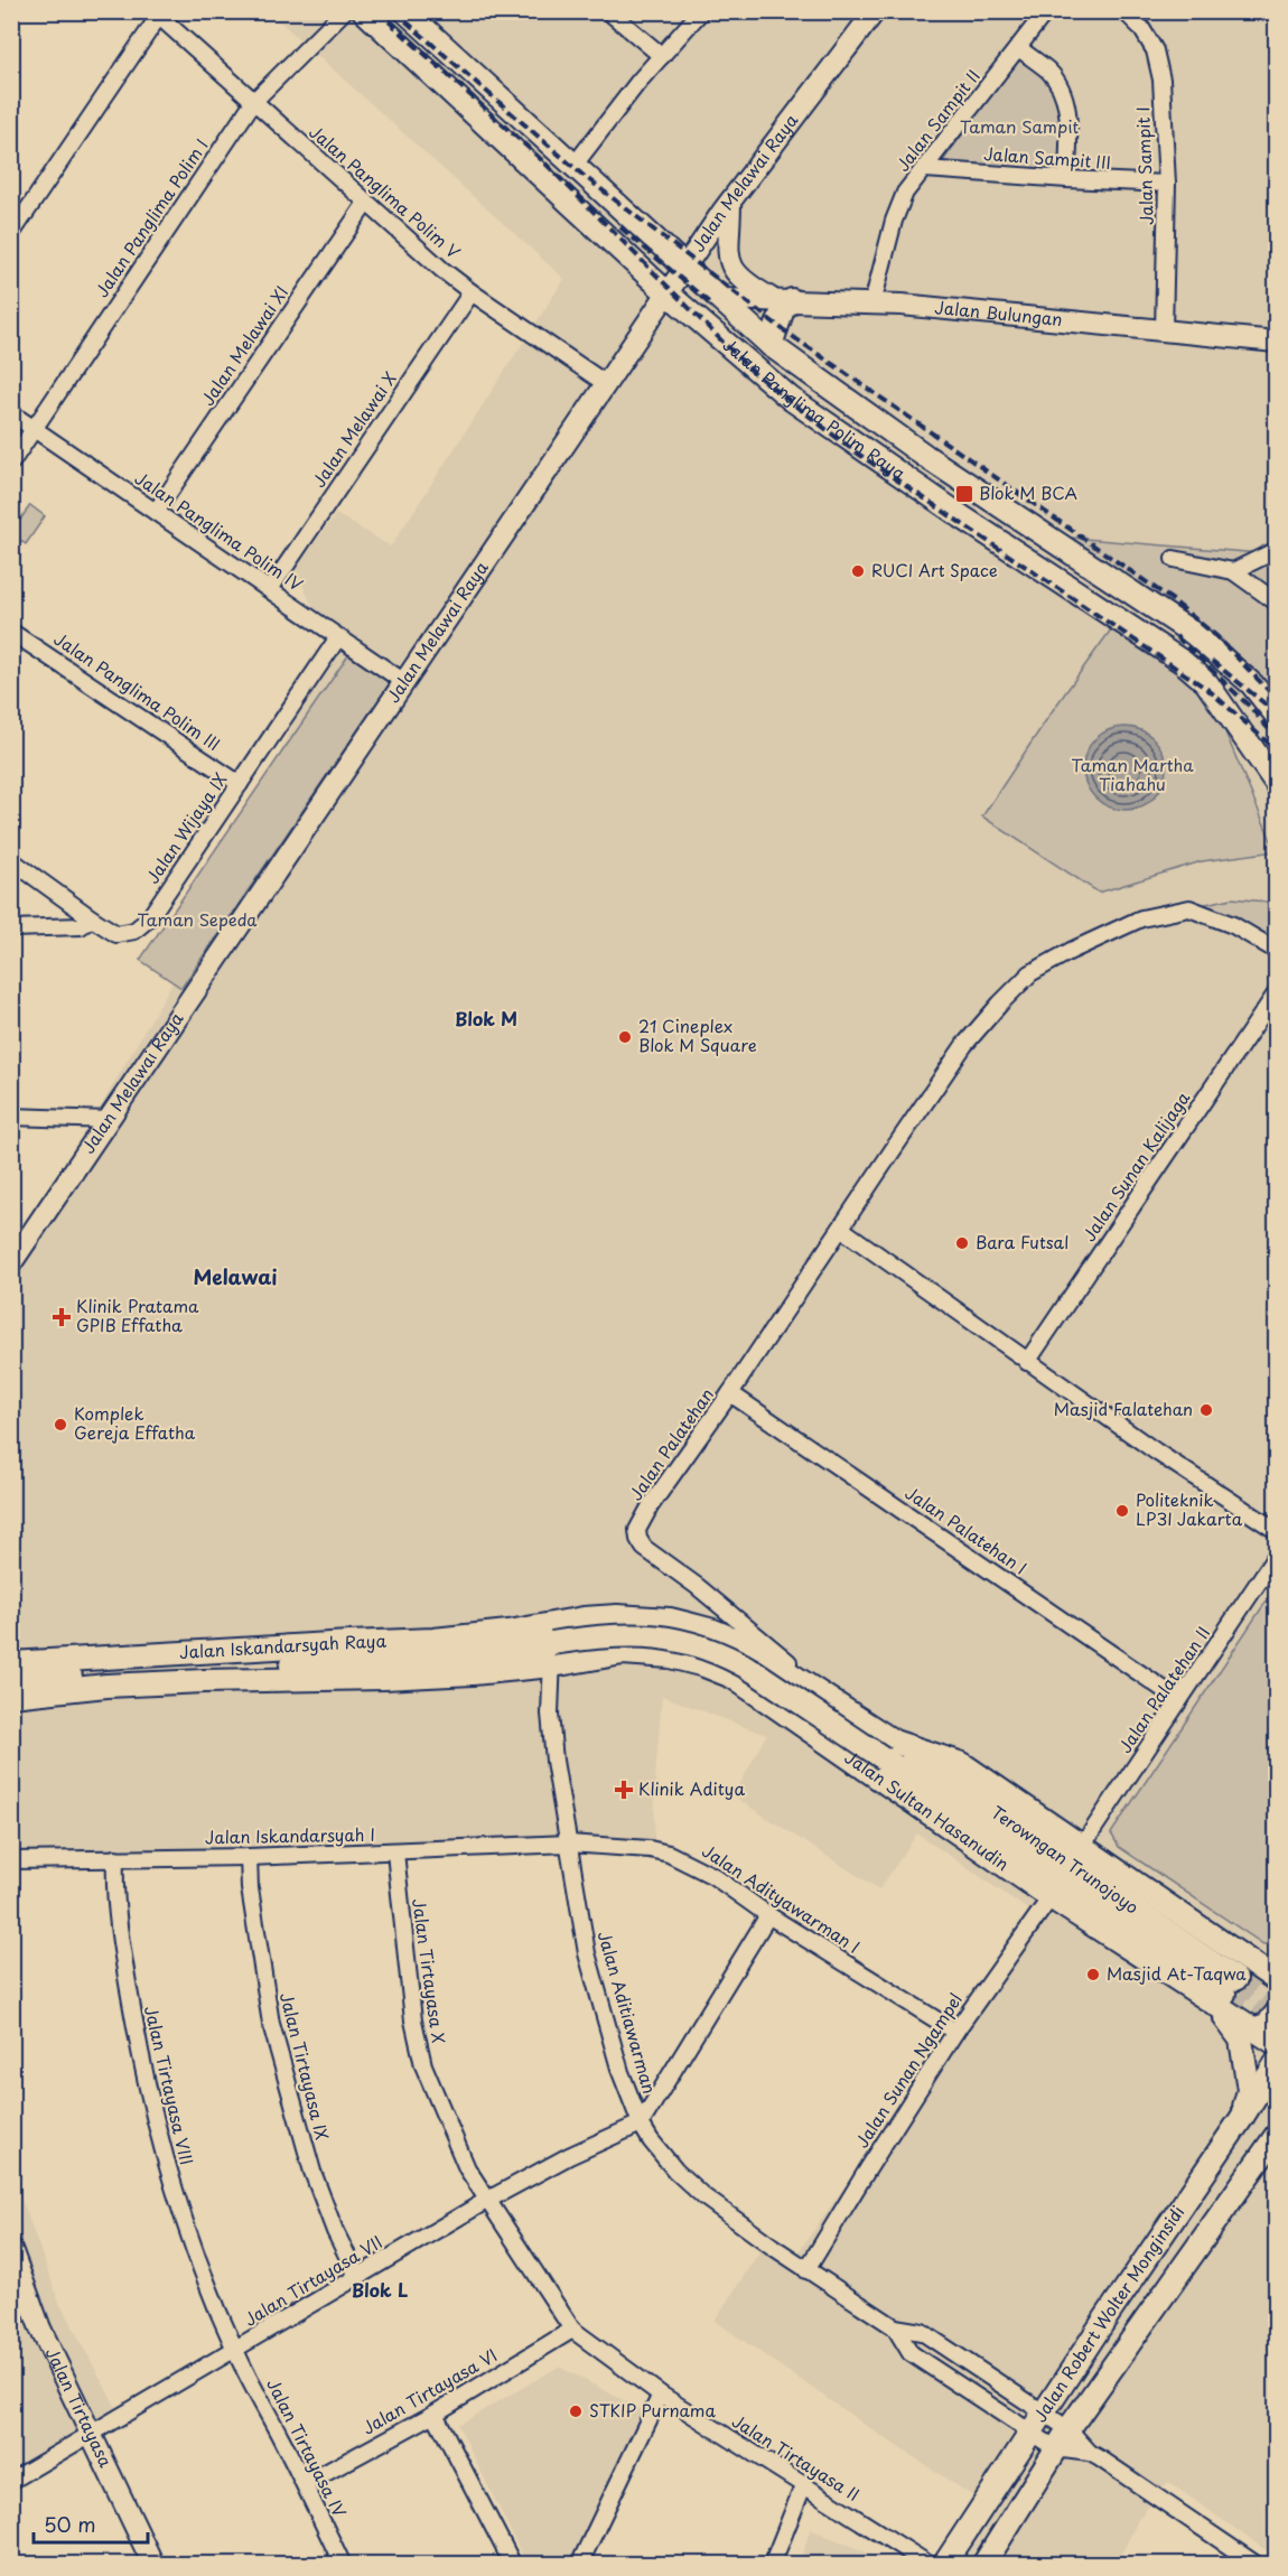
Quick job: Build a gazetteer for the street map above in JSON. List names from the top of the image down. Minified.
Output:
{"streets":{"main road":["Jalan Melawai Raya","Jalan Bulungan","Jalan Panglima Polim Raya","Jalan Iskandarsyah Raya","Jalan Sultan Hasanudin","Terowngan Trunojoyo","Jalan Robert Wolter Monginsidi","Jalan Tirtayasa"],"street":["Jalan Sampit II","Jalan Sampit III","Jalan Sampit I","Jalan Panglima Polim V","Jalan Panglima Polim I","Jalan Melawai XI","Jalan Melawai X","Jalan Panglima Polim IV","Jalan Panglima Polim III","Jalan Wijaya IX","Jalan Sunan Kalijaga","Jalan Palatehan","Jalan Palatehan I","Jalan Palatehan II","Jalan Iskandarsyah I","Jalan Adityawarman I","Jalan Tirtayasa X","Jalan Aditiawarman","Jalan Tirtayasa IX","Jalan Sunan Ngampel","Jalan Tirtayasa VIII","Jalan Tirtayasa VII","Jalan Tirtayasa VI","Jalan Tirtayasa IV","Jalan Tirtayasa II"]},"crossings":[["Jalan Sampit II","Jalan Sampit III"],["Jalan Sampit II","Jalan Bulungan"],["Jalan Sampit III","Jalan Sampit I"],["Jalan Sampit I","Jalan Bulungan"],["Jalan Melawai Raya","Jalan Panglima Polim V"],["Jalan Melawai Raya","Jalan Panglima Polim Raya"],["Jalan Melawai Raya","Jalan Panglima Polim IV"],["Jalan Panglima Polim V","Jalan Panglima Polim I"],["Jalan Panglima Polim V","Jalan Melawai XI"],["Jalan Panglima Polim V","Jalan Melawai X"],["Jalan Panglima Polim I","Jalan Panglima Polim IV"],["Jalan Bulungan","Jalan Panglima Polim Raya"],["Jalan Melawai XI","Jalan Panglima Polim IV"],["Jalan Melawai X","Jalan Panglima Polim IV"],["Jalan Panglima Polim IV","Jalan Wijaya IX"],["Jalan Panglima Polim III","Jalan Wijaya IX"],["Jalan Palatehan","Jalan Palatehan I"],["Jalan Palatehan I","Jalan Palatehan II"],["Jalan Iskandarsyah Raya","Jalan Sultan Hasanudin"],["Jalan Iskandarsyah Raya","Jalan Aditiawarman"],["Jalan Sultan Hasanudin","Terowngan Trunojoyo"],["Jalan Sultan Hasanudin","Jalan Aditiawarman"],["Jalan Sultan Hasanudin","Jalan Sunan Ngampel"],["Jalan Iskandarsyah I","Jalan Adityawarman I"],["Jalan Iskandarsyah I","Jalan Tirtayasa X"],["Jalan Iskandarsyah I","Jalan Aditiawarman"],["Jalan Iskandarsyah I","Jalan Tirtayasa IX"],["Jalan Iskandarsyah I","Jalan Tirtayasa VIII"],["Jalan Adityawarman I","Jalan Aditiawarman"],["Jalan Adityawarman I","Jalan Sunan Ngampel"],["Jalan Tirtayasa X","Jalan Tirtayasa VII"],["Jalan Tirtayasa X","Jalan Tirtayasa II"],["Jalan Aditiawarman","Jalan Sunan Ngampel"],["Jalan Aditiawarman","Jalan Tirtayasa VII"],["Jalan Aditiawarman","Jalan Robert Wolter Monginsidi"],["Jalan Tirtayasa IX","Jalan Tirtayasa VII"],["Jalan Tirtayasa VIII","Jalan Tirtayasa VII"],["Jalan Tirtayasa VIII","Jalan Tirtayasa IV"],["Jalan Tirtayasa VII","Jalan Tirtayasa"],["Jalan Tirtayasa VII","Jalan Tirtayasa IV"],["Jalan Tirtayasa VII","Jalan Tirtayasa II"],["Jalan Tirtayasa VI","Jalan Tirtayasa IV"],["Jalan Tirtayasa VI","Jalan Tirtayasa II"]],"districts":["Blok M","Melawai","Blok L"],"parks":["Taman Sampit","Taman Martha Tiahahu","Taman Sepeda"],"places":{"transit":["Blok M BCA"],"other":["RUCI Art Space","21 Cineplex Blok M Square","Bara Futsal","Masjid Falatehan","Komplek Gereja Effatha","Politeknik LP3I Jakarta","Masjid At-Taqwa","STKIP Purnama"],"health":["Klinik Pratama GPIB Effatha","Klinik Aditya"]},"scale_bar":"50 m"}
